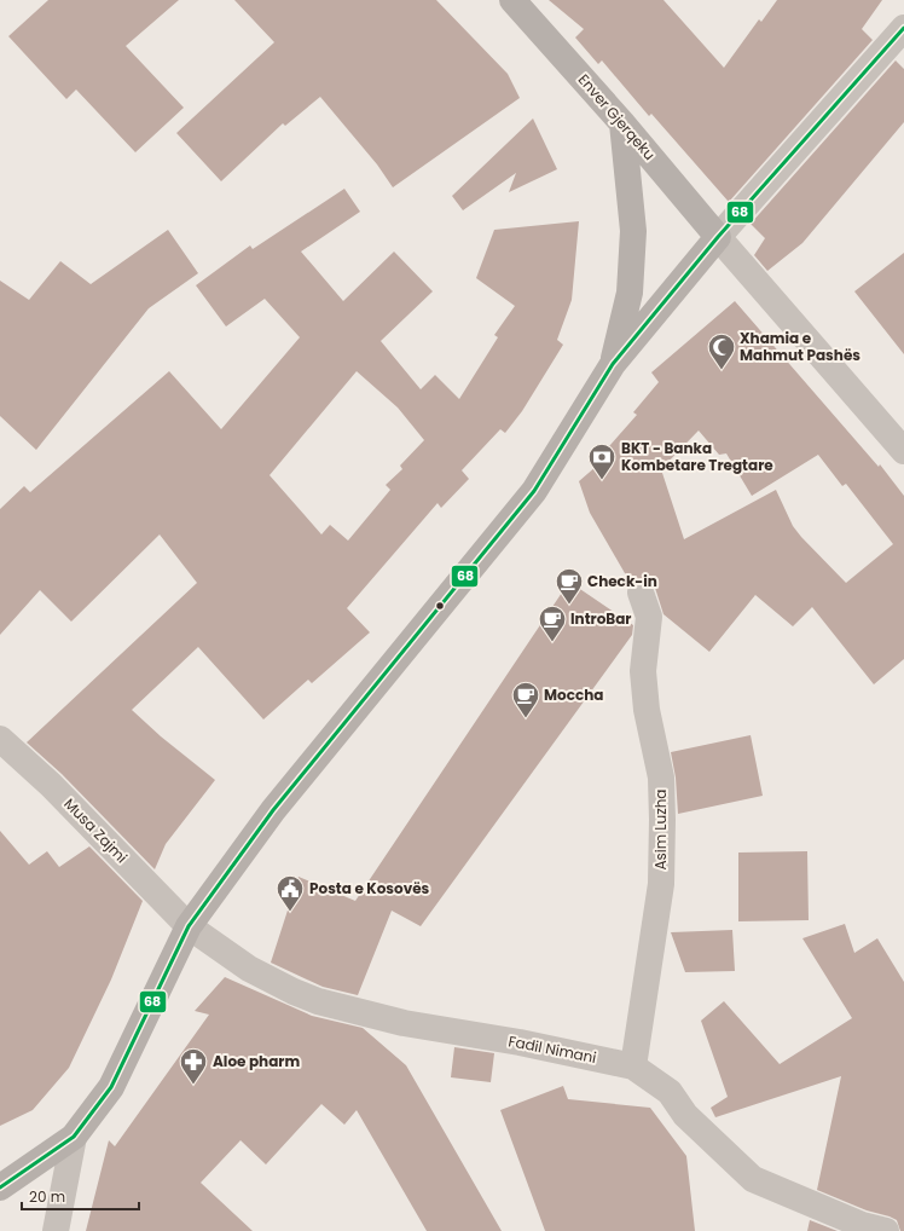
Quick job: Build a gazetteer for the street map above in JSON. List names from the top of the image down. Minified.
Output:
{"streets":{"main road":["Enver Gjerqeku"],"street":["Asim Luzha","Musa Zajmi","Fadil Nimani"]},"crossings":[["Asim Luzha","Fadil Nimani"],["Musa Zajmi","Fadil Nimani"]],"places":{"mosque":["Xhamia e Mahmut Pashës"],"bank":["BKT - Banka Kombetare Tregtare"],"cafe":["Check-in","IntroBar","Moccha"],"public building":["Posta e Kosovës"],"pharmacy":["Aloe pharm"]},"lines":["transit line 68"],"scale_bar":"20 m"}
